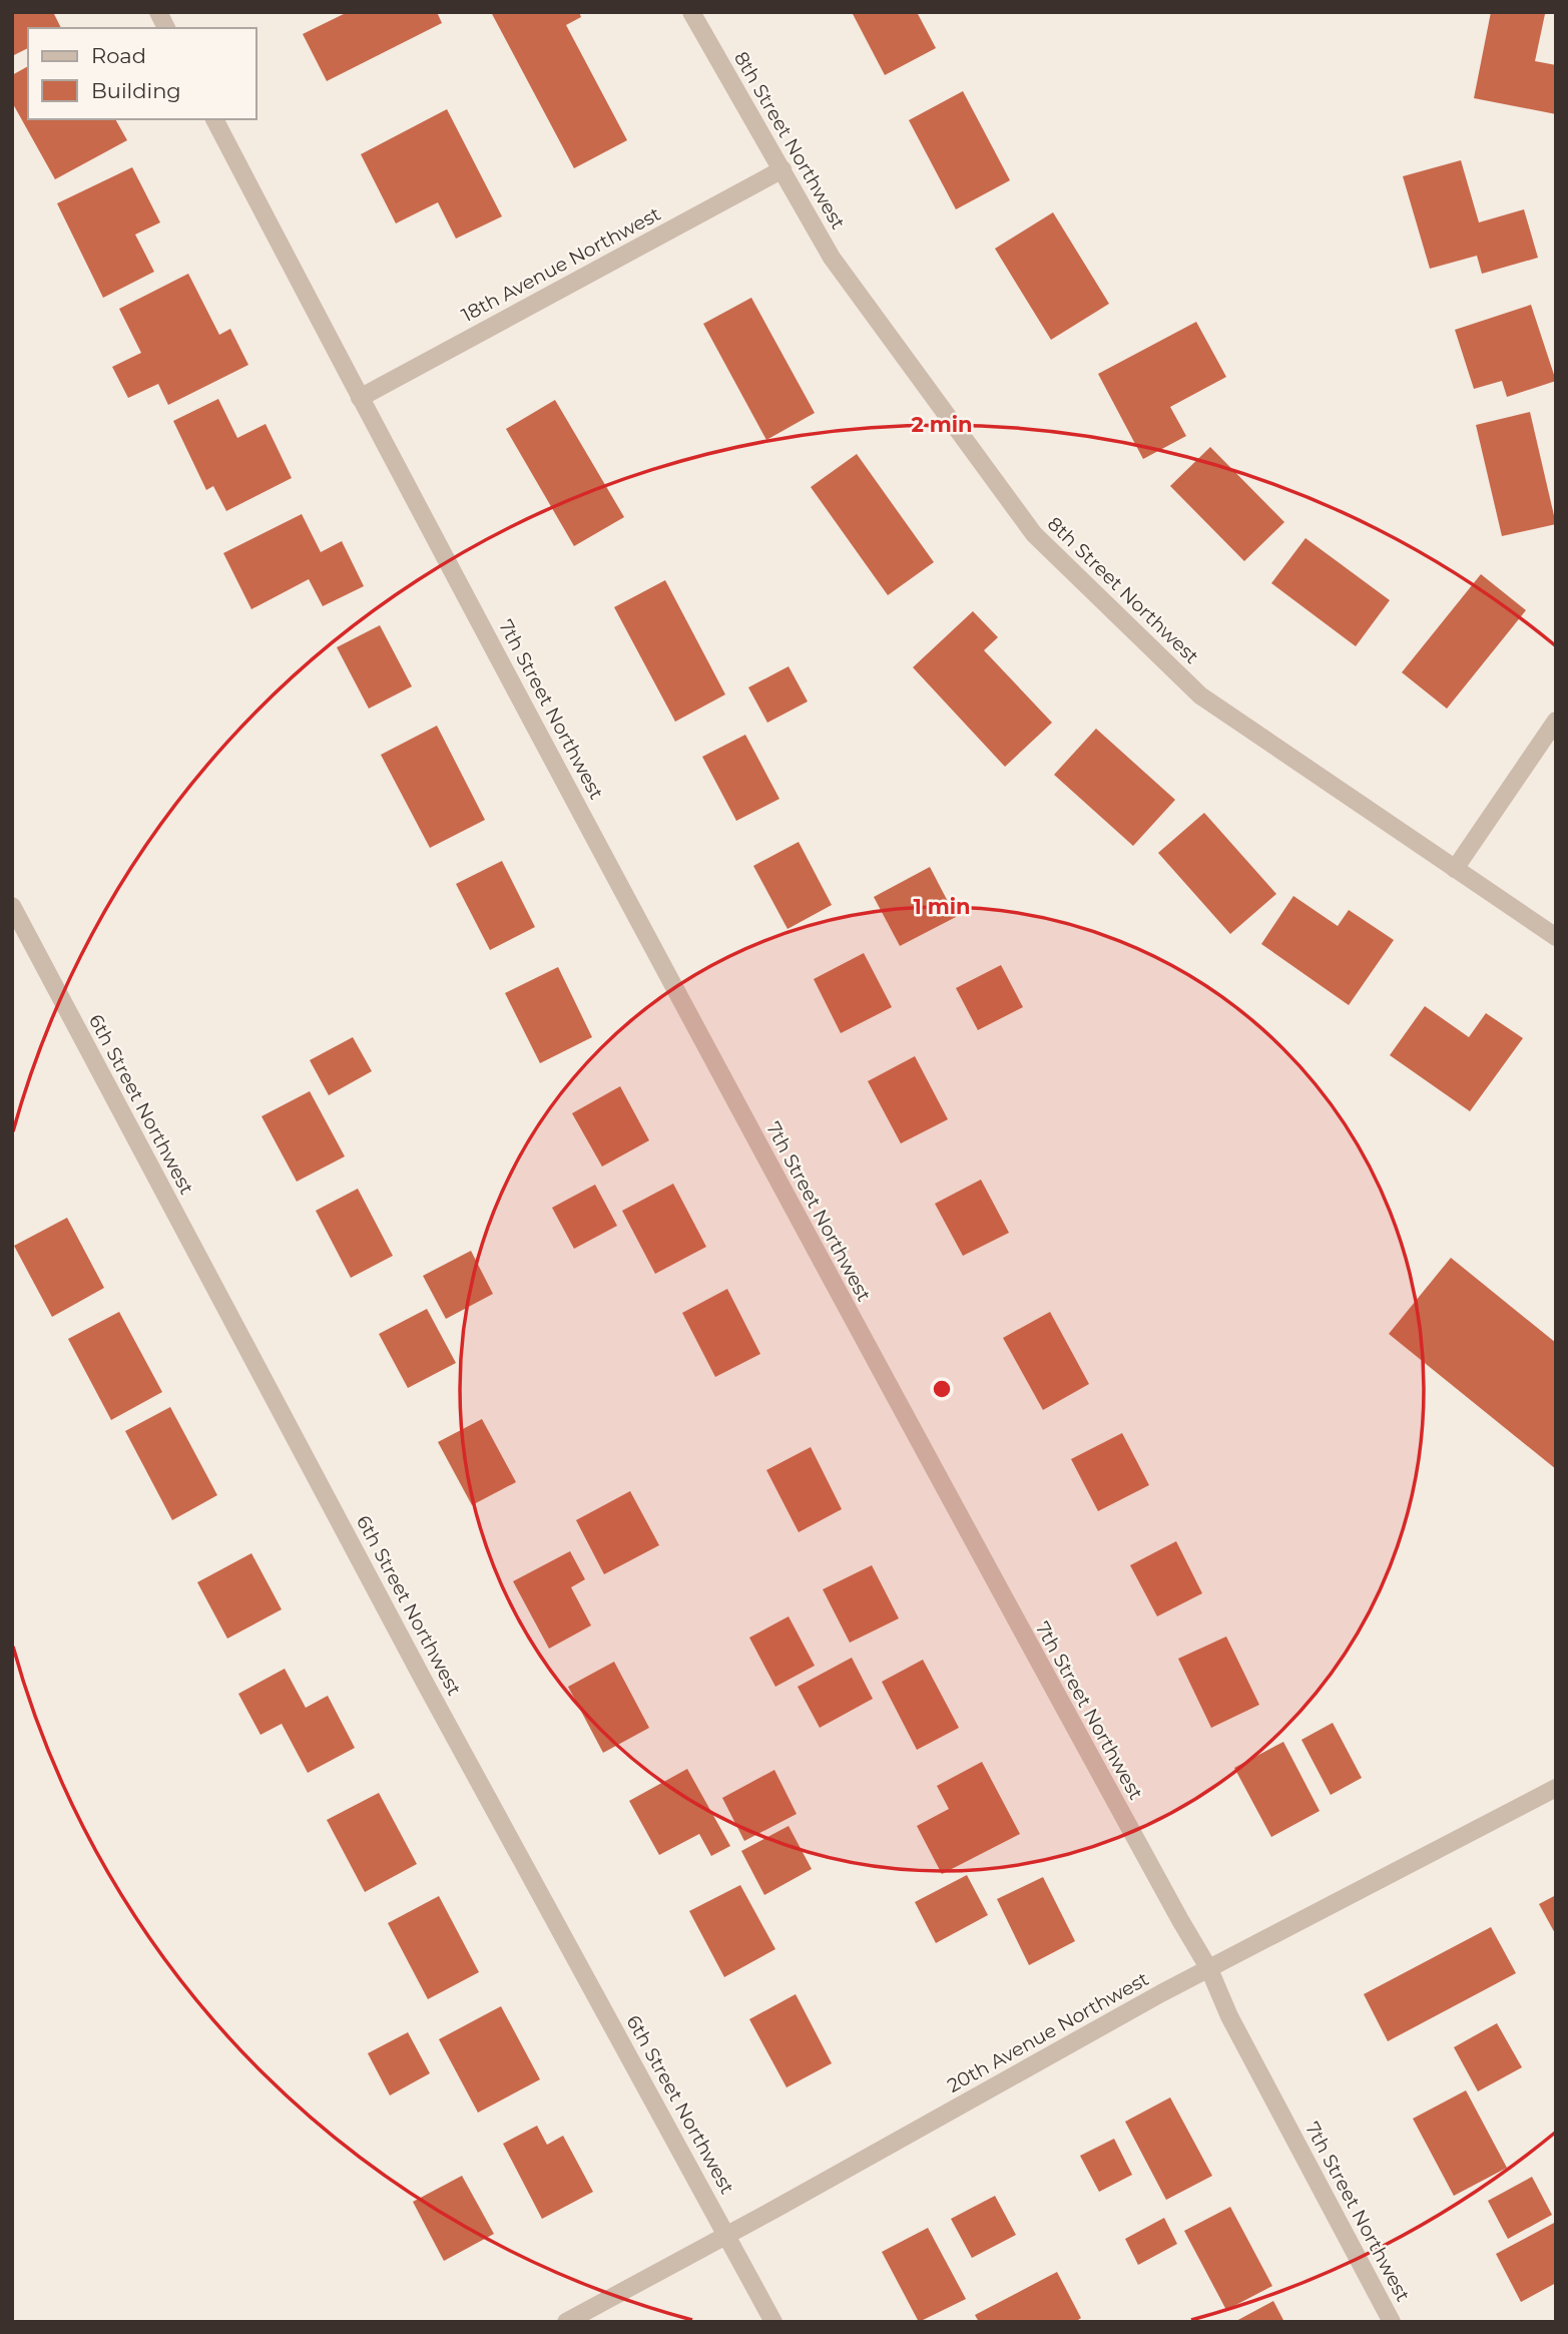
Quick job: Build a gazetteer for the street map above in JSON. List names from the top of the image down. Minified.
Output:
{"streets":{"street":["8th Street Northwest","18th Avenue Northwest","7th Street Northwest","6th Street Northwest","20th Avenue Northwest"]},"crossings":[["8th Street Northwest","18th Avenue Northwest"],["18th Avenue Northwest","7th Street Northwest"],["7th Street Northwest","20th Avenue Northwest"],["6th Street Northwest","20th Avenue Northwest"]],"legend":["Road","Building"],"rings":["2 min","1 min"]}
